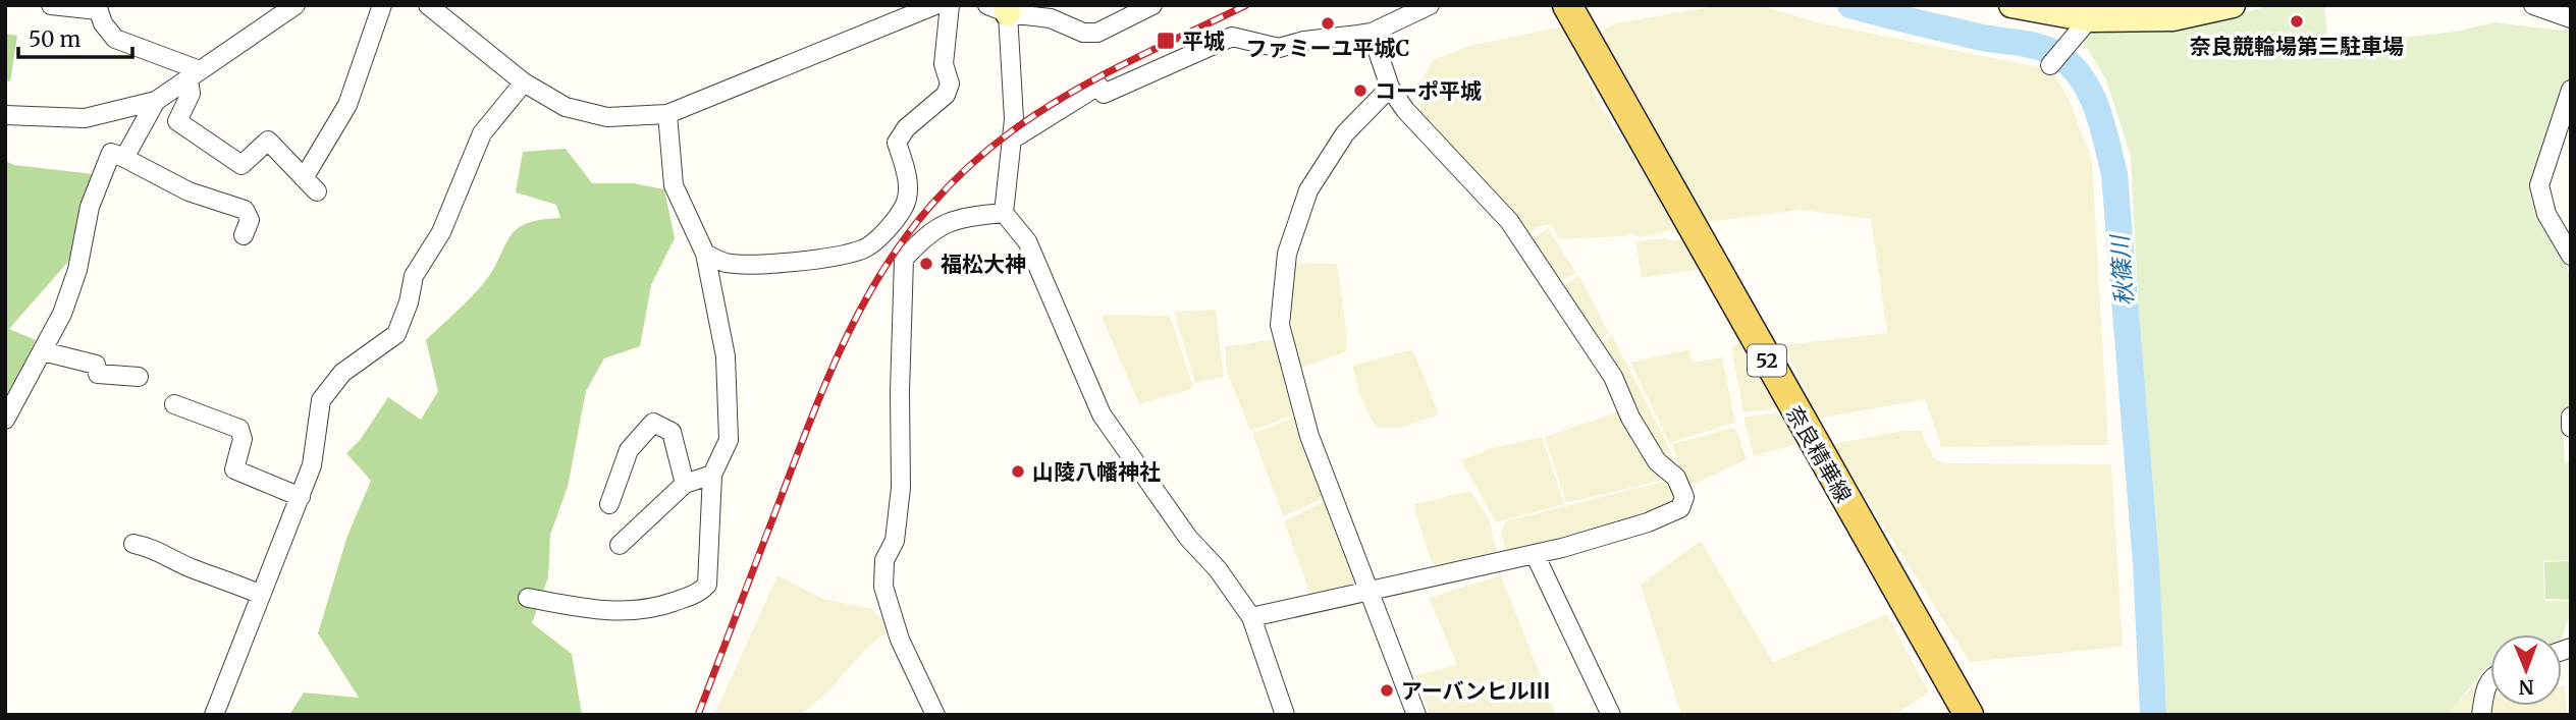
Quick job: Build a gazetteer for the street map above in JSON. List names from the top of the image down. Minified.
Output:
{"streets":{"main road":["52","奈良精華線"]},"water":["秋篠川"],"places":{"other":["奈良競輪場第三駐車場","ファミーユ平城C","コーポ平城","福松大神","山陵八幡神社","アーバンヒルⅢ"],"transit":["平城"]},"scale_bar":"50 m","north":"bottom"}
